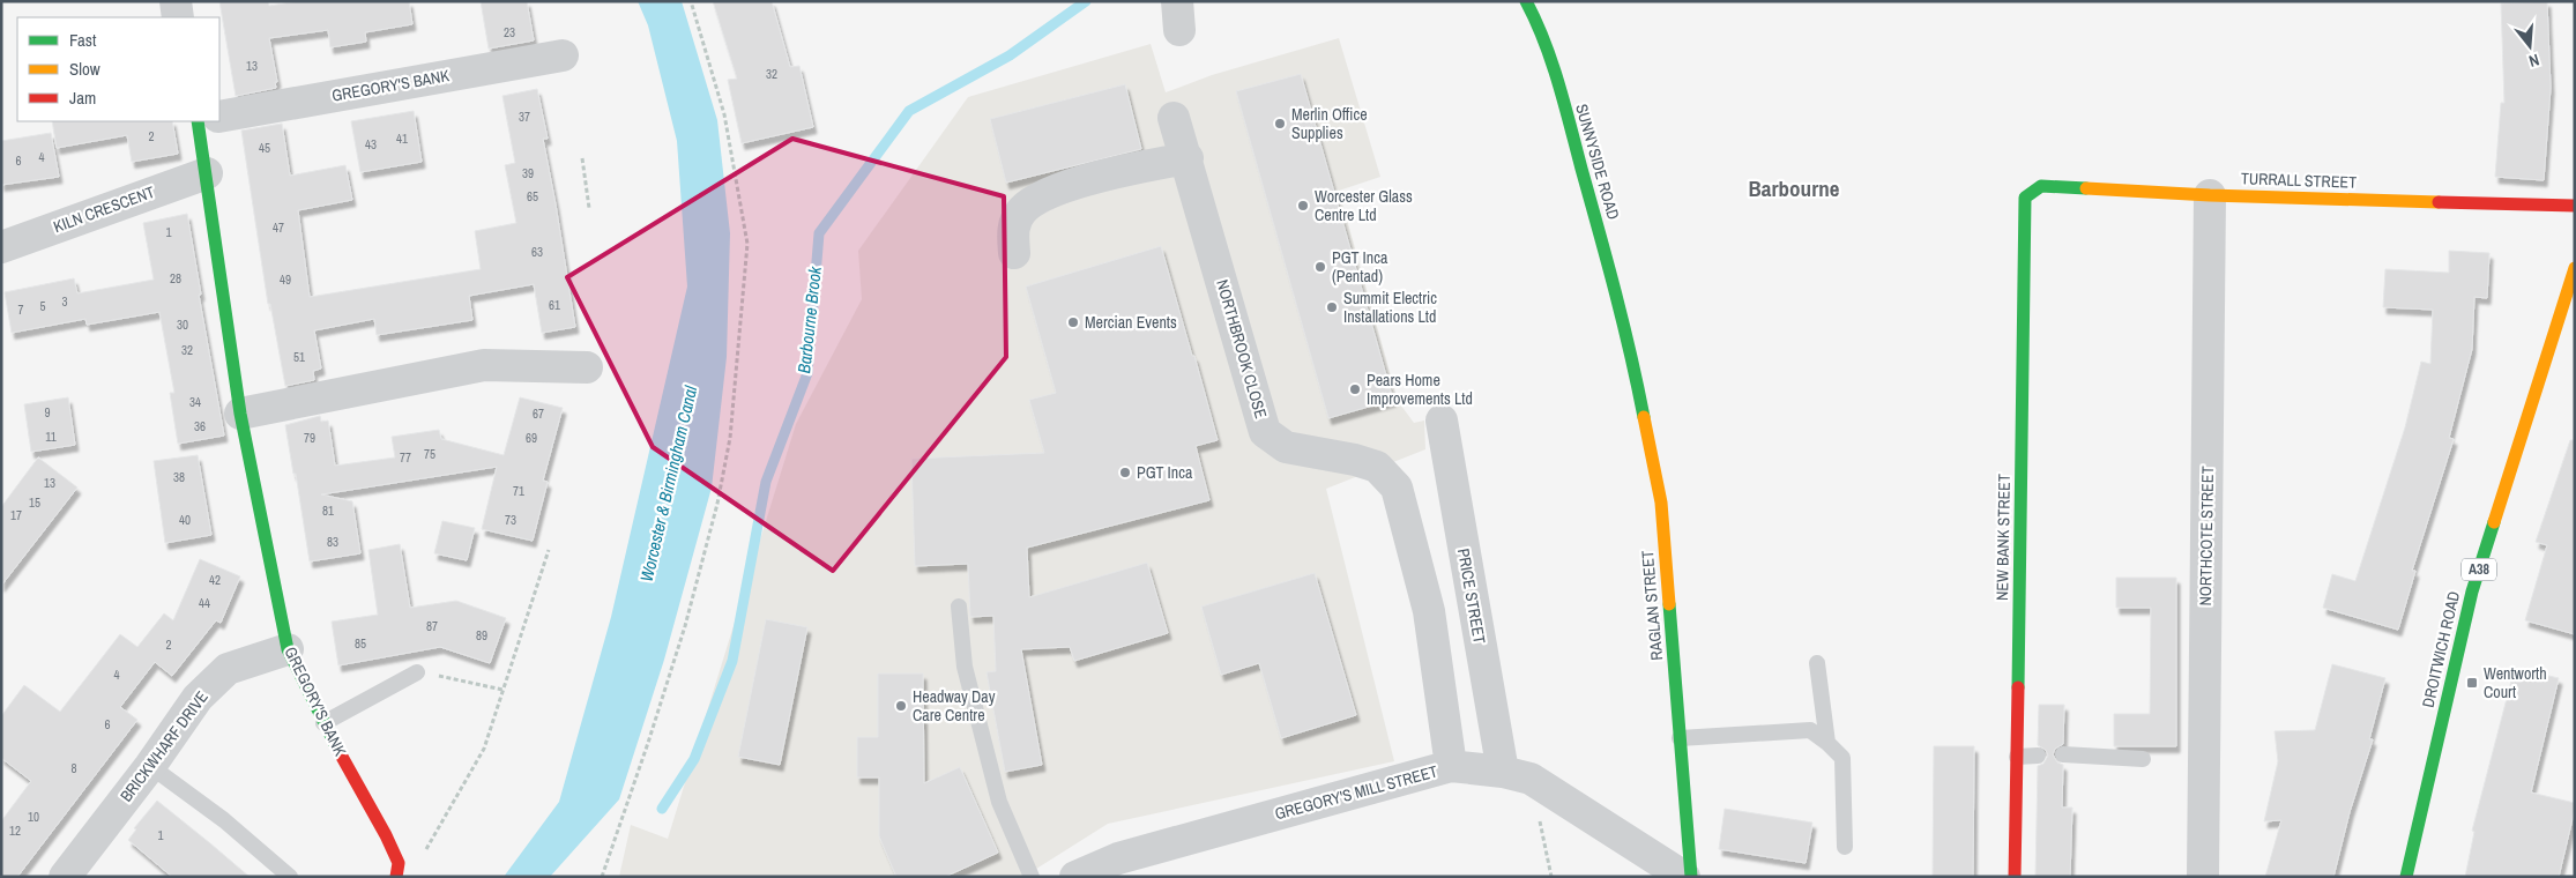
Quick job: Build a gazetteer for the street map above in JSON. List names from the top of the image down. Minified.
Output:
{"streets":{"street":["GREGORY'S BANK","SUNNYSIDE ROAD","TURRALL STREET","KILN CRESCENT","NORTHBROOK CLOSE","NORTHCOTE STREET","NEW BANK STREET","A38","PRICE STREET","RAGLAN STREET","DROITWICH ROAD","BRICKWHARF DRIVE","GREGORY'S MILL STREET"]},"crossings":[["GREGORY'S BANK","KILN CRESCENT"],["GREGORY'S BANK","BRICKWHARF DRIVE"],["SUNNYSIDE ROAD","RAGLAN STREET"],["TURRALL STREET","NORTHCOTE STREET"],["TURRALL STREET","NEW BANK STREET"],["NORTHBROOK CLOSE","GREGORY'S MILL STREET"],["PRICE STREET","GREGORY'S MILL STREET"]],"districts":["Barbourne"],"water":["Barbourne Brook","Worcester & Birmingham Canal"],"places":{"other":["Merlin Office Supplies","Worcester Glass Centre Ltd","PGT Inca (Pentad)","Summit Electric Installations Ltd","Mercian Events","Pears Home Improvements Ltd","PGT Inca","Headway Day Care Centre"],"transit":["Wentworth Court"]},"house_numbers":["23","13","32","37","2","41","43","45","4","6","39","65","47","1","63","28","49","3","61","5","7","30","32","51","34","9","67","36","11","79","69","75","77","38","13","71","15","81","17","40","73","83","42","44","87","89","85","2","4","6","8","10","12","1"],"legend":["Fast","Slow","Jam"],"north":"bottom"}
